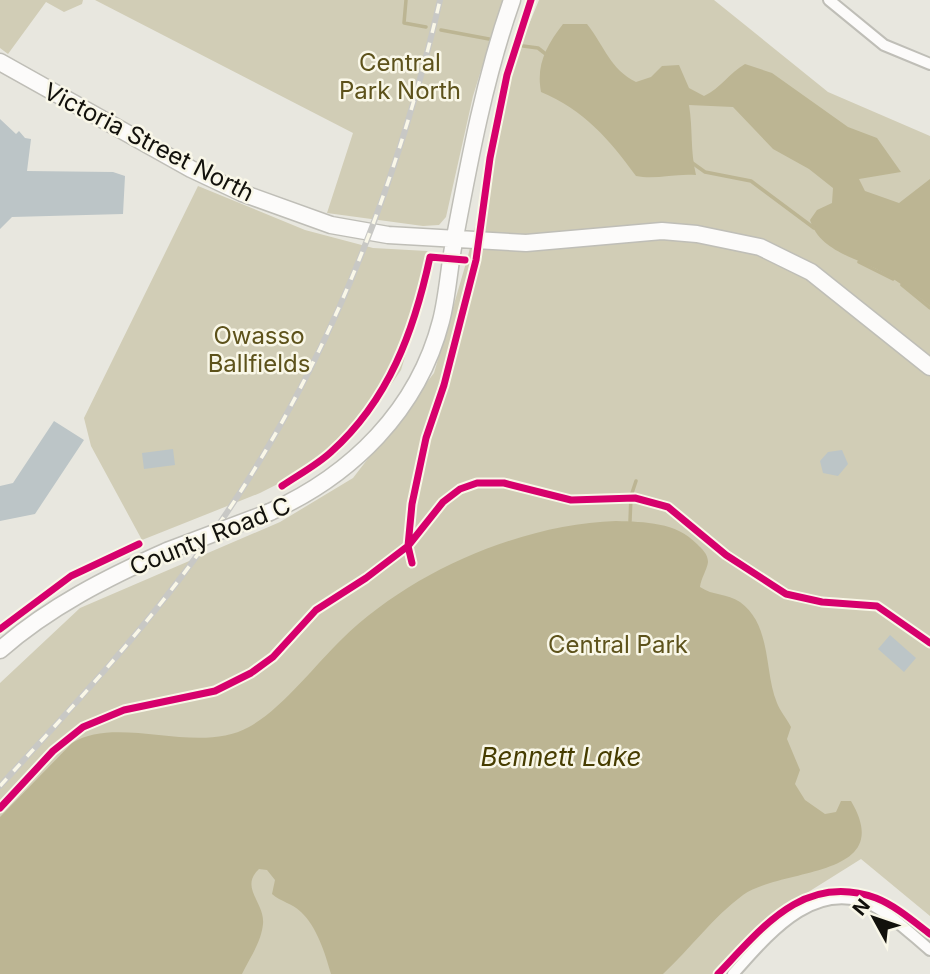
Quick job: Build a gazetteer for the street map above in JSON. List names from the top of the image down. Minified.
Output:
{"streets":{"street":["Victoria Street North","County Road C"]},"crossings":[["Victoria Street North","County Road C"]],"water":["Bennett Lake"],"parks":["Central Park North","Owasso Ballfields","Central Park"],"north":"top left"}
